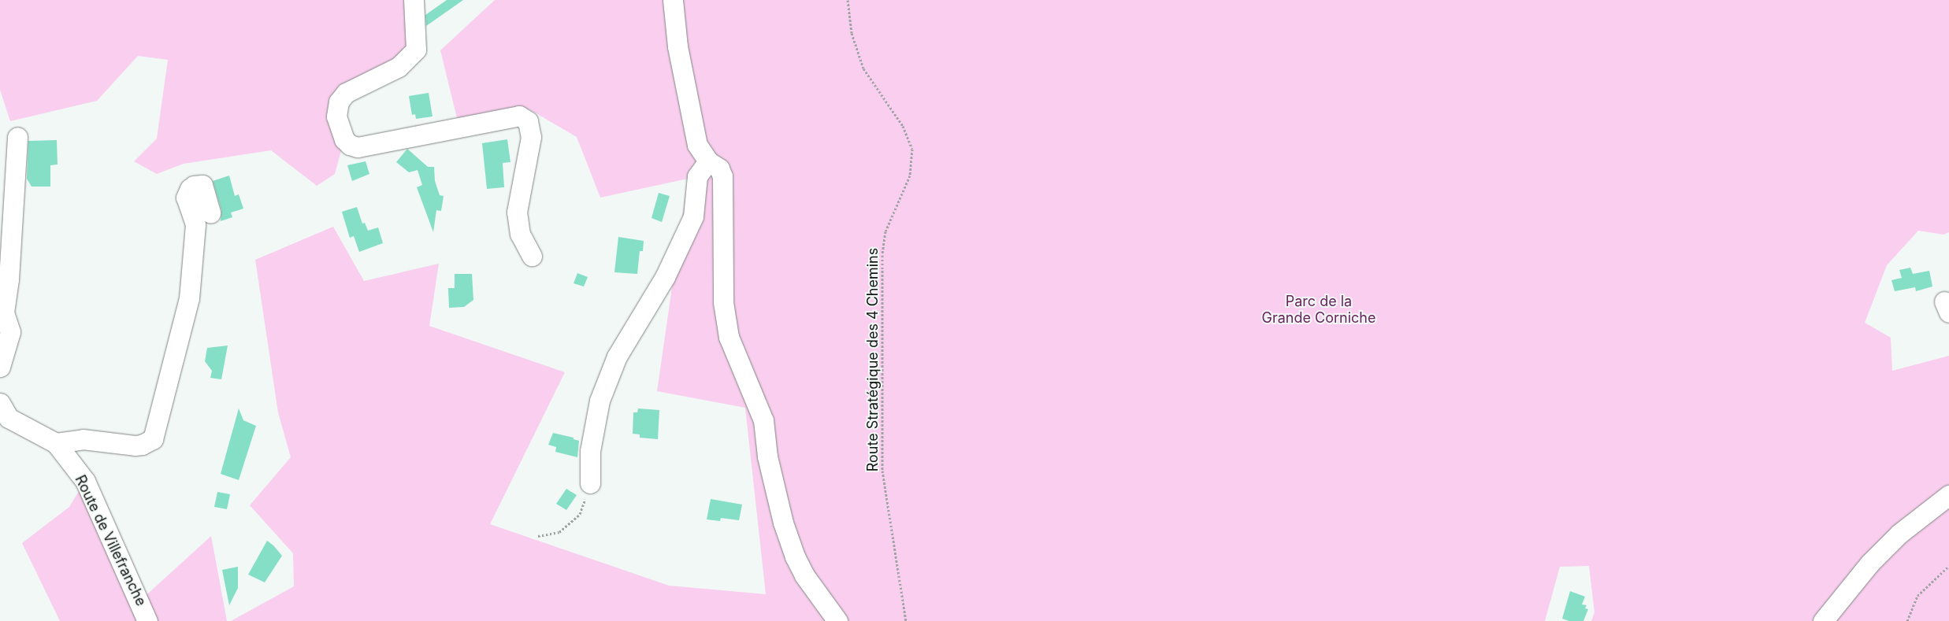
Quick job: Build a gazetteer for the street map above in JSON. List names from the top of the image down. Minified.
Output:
{"streets":{"street":["Route de Villefranche"],"path":["Route Stratégique des 4 Chemins"]},"parks":["Parc de la Grande Corniche"]}
